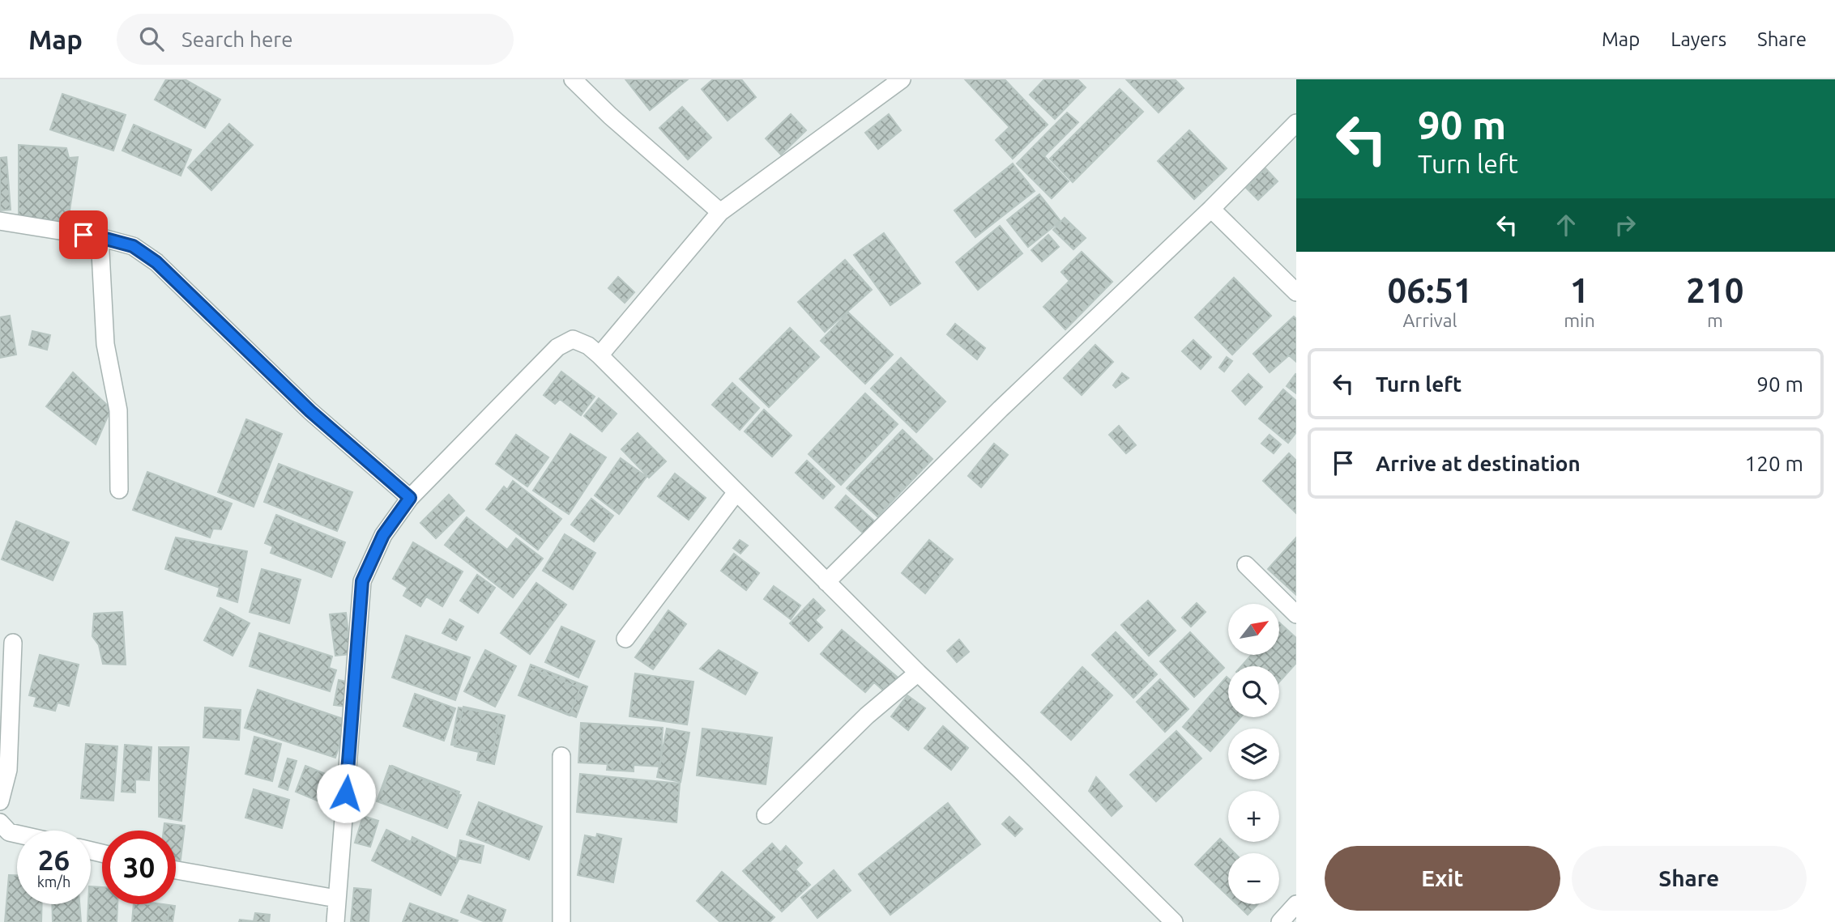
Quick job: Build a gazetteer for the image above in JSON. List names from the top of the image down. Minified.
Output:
{"north":"top right","page":{"header":"Map","search":"Search here","nav":["Map","Layers","Share"],"turn":["90 m","Turn left"],"eta":["06:51","Arrival","1","min","210","m"],"list":[{"name":"Turn left","value":"90 m"},{"name":"Arrive at destination","value":"120 m"}],"map_buttons":["+","−"],"speed":"26 km/h","limit":"30","buttons":["Exit","Share"]}}
